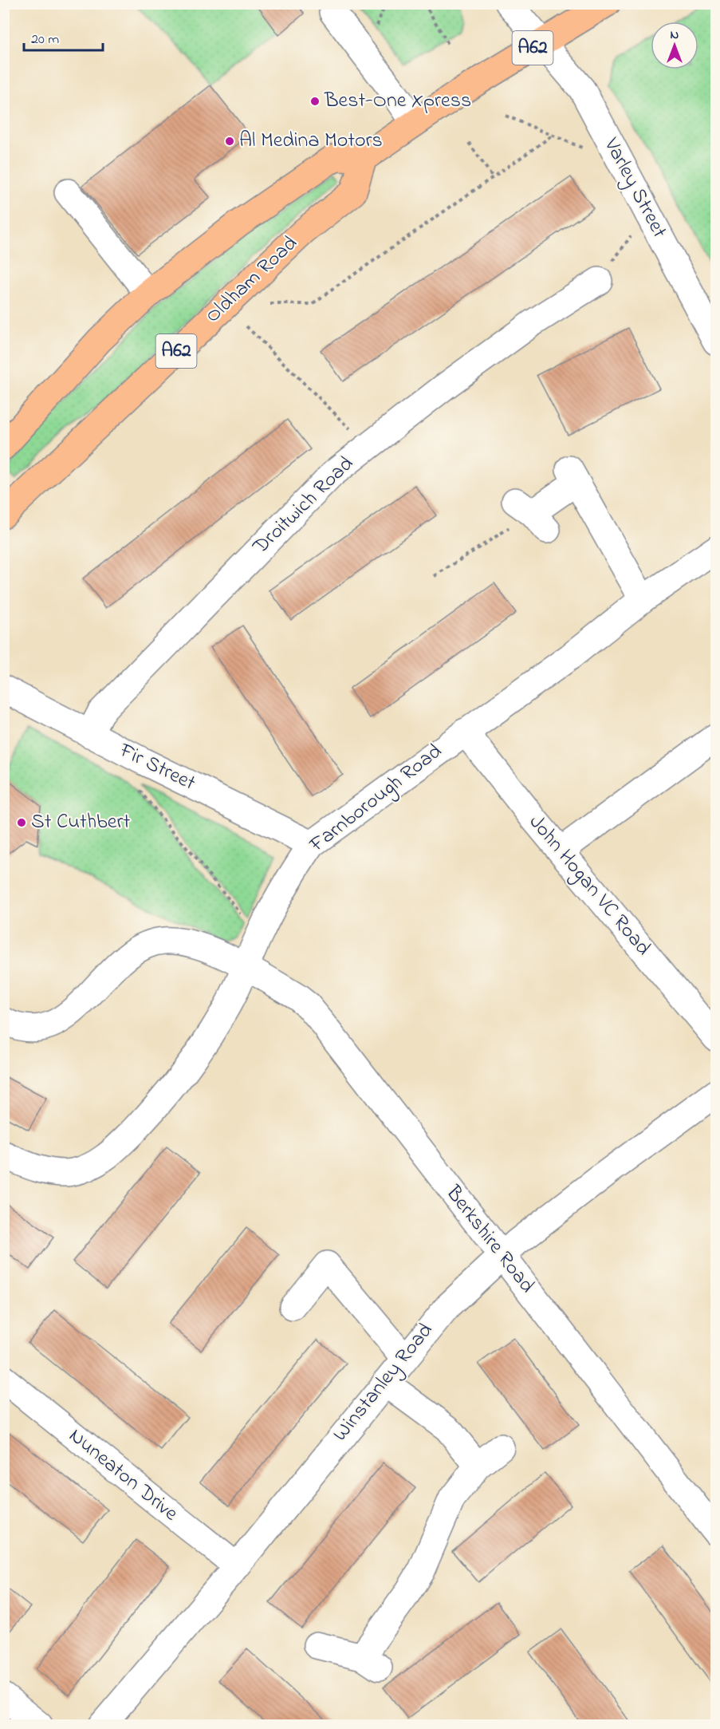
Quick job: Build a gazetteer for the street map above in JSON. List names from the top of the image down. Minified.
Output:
{"streets":{"highway":["A62","Oldham Road"],"street":["Varley Street","Droitwich Road","Fir Street","Farnborough Road","John Hogan VC Road","Berkshire Road","Winstanley Road","Nuneaton Drive"]},"crossings":[["A62","Varley Street"],["A62","Oldham Road"],["Droitwich Road","Fir Street"],["Fir Street","Farnborough Road"],["Farnborough Road","John Hogan VC Road"],["Farnborough Road","Berkshire Road"],["Berkshire Road","Winstanley Road"],["Winstanley Road","Nuneaton Drive"]],"places":["Best-One Xpress","Al Medina Motors","St Cuthbert"],"scale_bar":"20 m","north":"top"}
